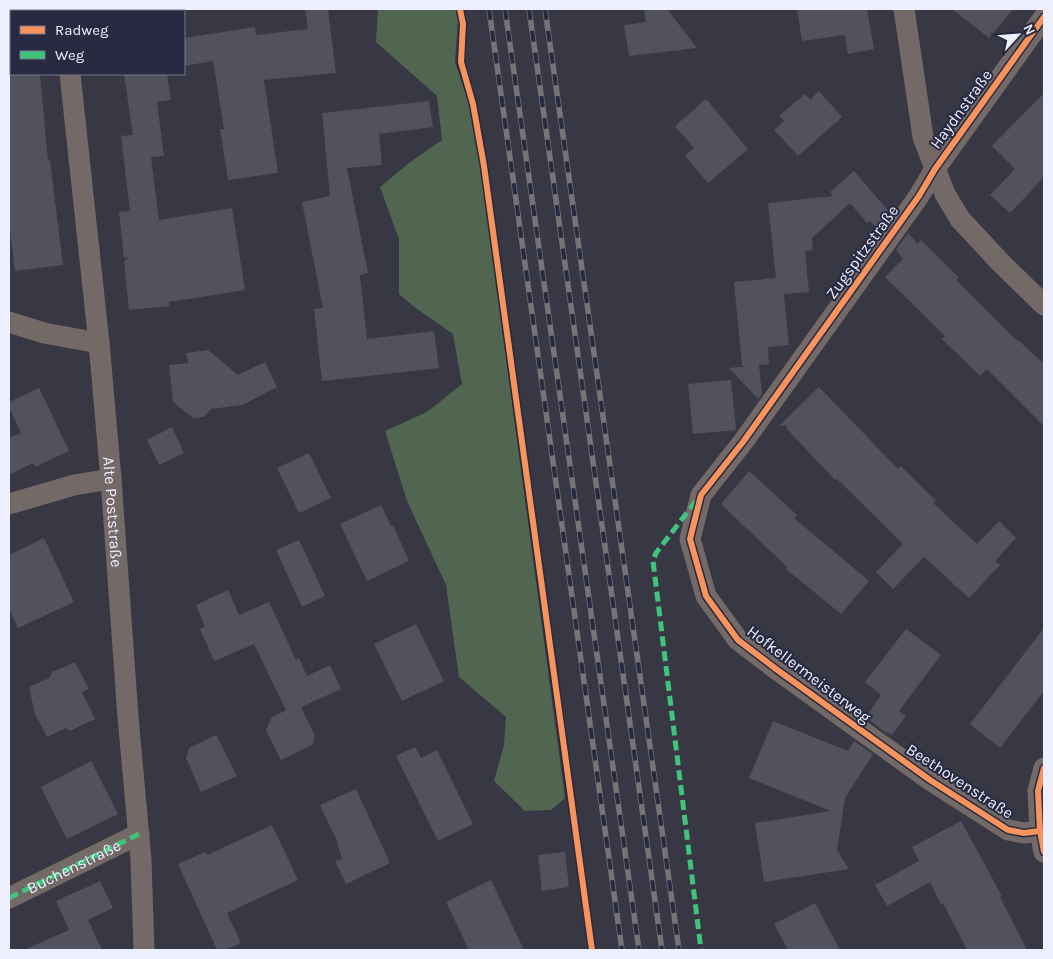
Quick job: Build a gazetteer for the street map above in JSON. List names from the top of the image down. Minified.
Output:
{"streets":{"street":["Haydnstraße","Zugspitzstraße","Alte Poststraße","Hofkellermeisterweg","Beethovenstraße","Buchenstraße"]},"crossings":[["Haydnstraße","Zugspitzstraße"],["Zugspitzstraße","Hofkellermeisterweg"],["Alte Poststraße","Buchenstraße"],["Hofkellermeisterweg","Beethovenstraße"]],"legend":["Radweg","Weg"],"north":"top right"}
